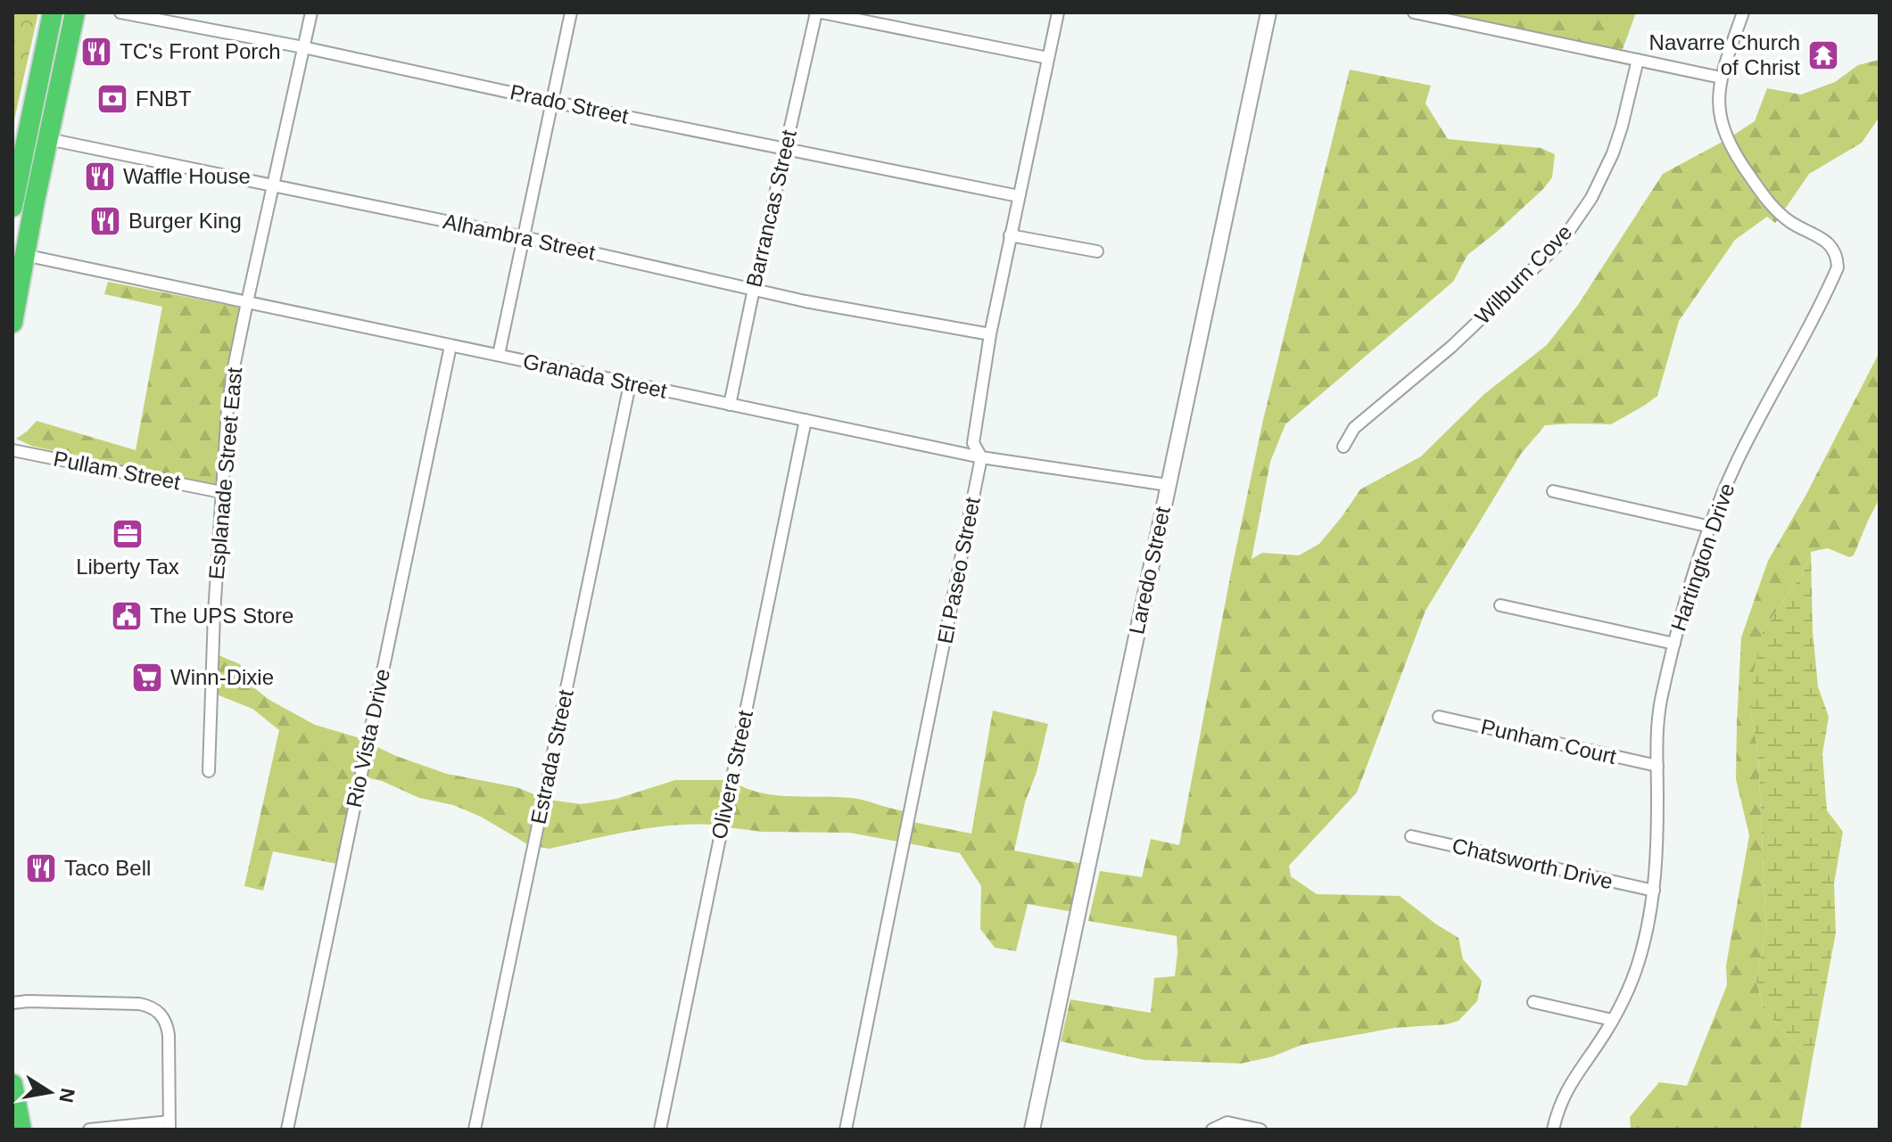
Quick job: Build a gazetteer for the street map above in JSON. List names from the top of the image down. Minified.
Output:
{"streets":{"street":["Prado Street","Barrancas Street","Alhambra Street","Wilburn Cove","Granada Street","Pullam Street","Esplanade Street East","Hartington Drive","El Paseo Street","Laredo Street","Rio Vista Drive","Punham Court","Estrada Street","Olivera Street","Chatsworth Drive"]},"crossings":[["Prado Street","Barrancas Street"],["Prado Street","Esplanade Street East"],["Prado Street","El Paseo Street"],["Barrancas Street","Alhambra Street"],["Barrancas Street","Granada Street"],["Alhambra Street","Esplanade Street East"],["Alhambra Street","El Paseo Street"],["Granada Street","Esplanade Street East"],["Granada Street","El Paseo Street"],["Granada Street","Laredo Street"],["Granada Street","Rio Vista Drive"],["Granada Street","Estrada Street"],["Granada Street","Olivera Street"],["Pullam Street","Esplanade Street East"],["Hartington Drive","Punham Court"],["Hartington Drive","Chatsworth Drive"]],"places":{"restaurant":["TC's Front Porch","Waffle House","Burger King","Taco Bell"],"temple":["Navarre Church of Christ"],"bank":["FNBT"],"office":["Liberty Tax"],"public building":["The UPS Store"],"supermarket":["Winn-Dixie"]},"north":"right"}
